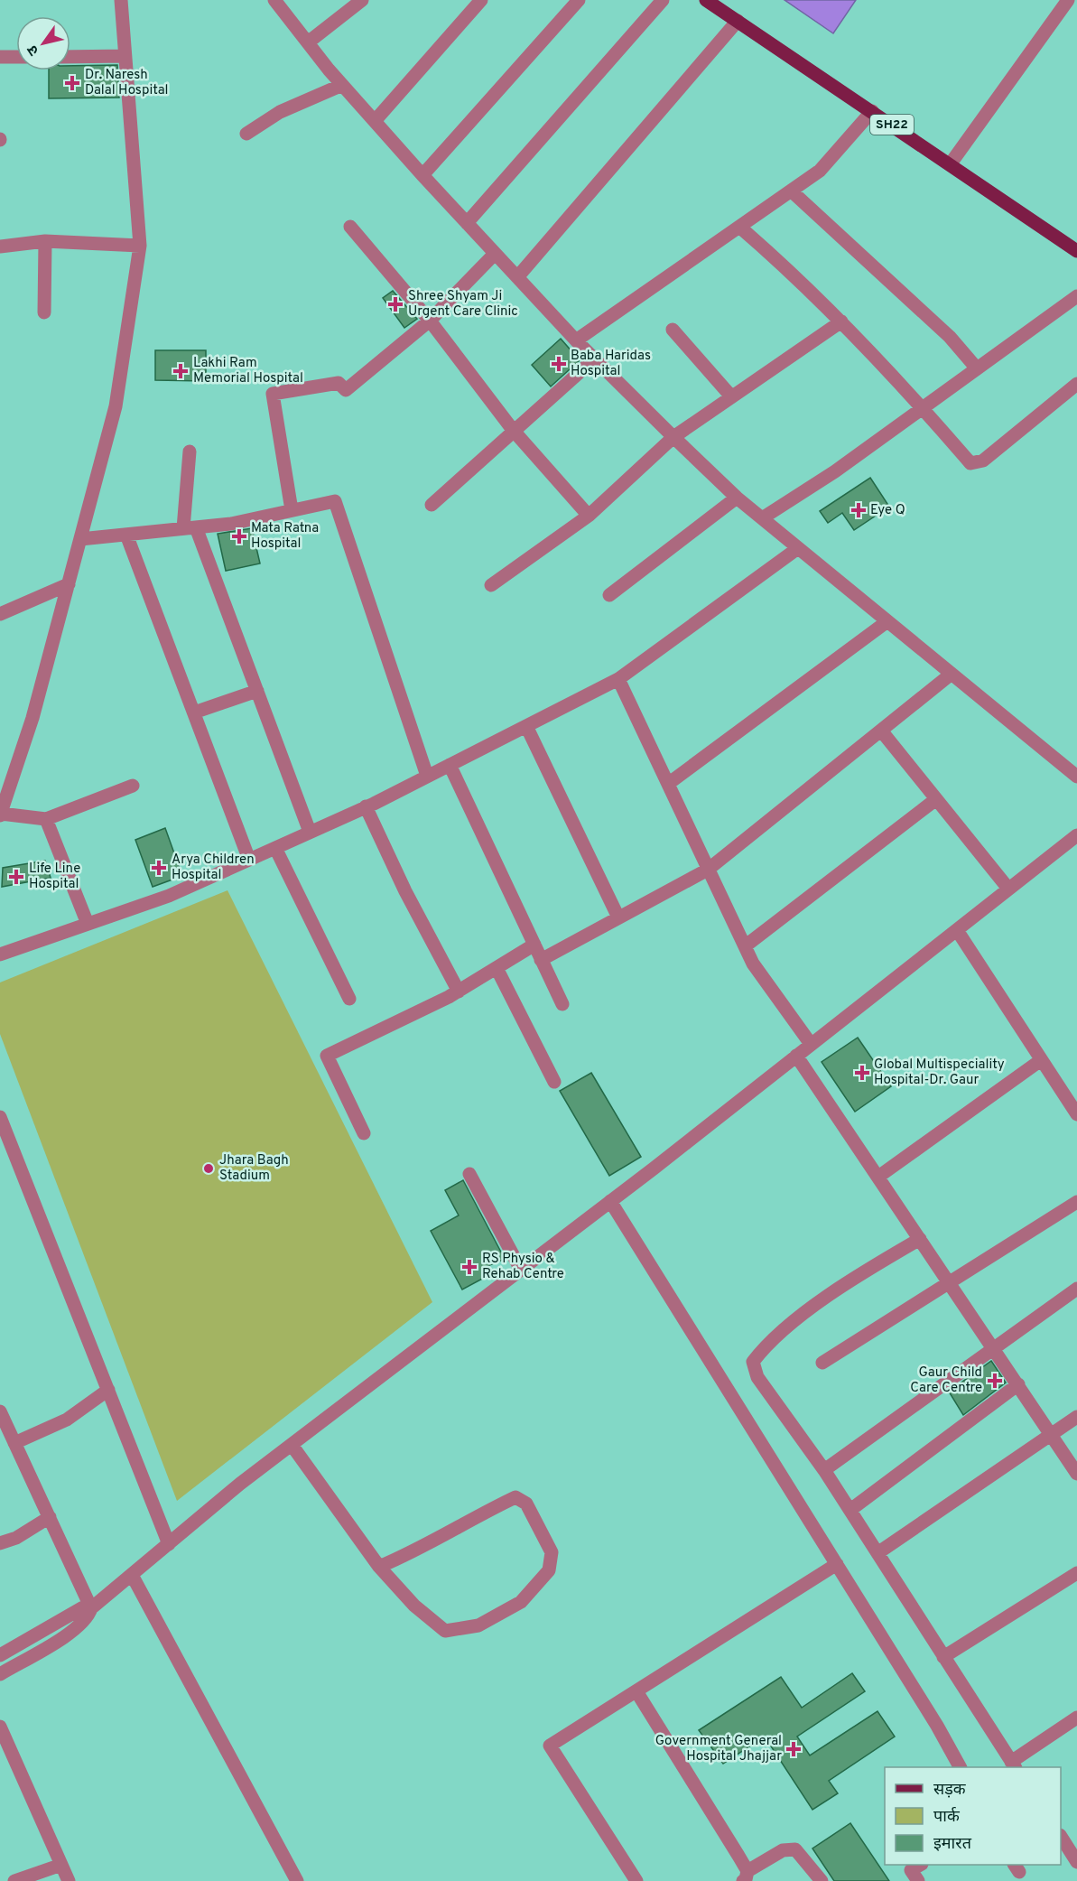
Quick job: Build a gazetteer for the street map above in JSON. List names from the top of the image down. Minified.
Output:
{"streets":{"main road":["SH22"]},"places":{"health":["Dr. Naresh Dalal Hospital","Shree Shyam Ji Urgent Care Clinic","Baba Haridas Hospital","Lakhi Ram Memorial Hospital","Eye Q","Mata Ratna Hospital","Arya Children Hospital","Life Line Hospital","Global Multispeciality Hospital-Dr. Gaur","RS Physio & Rehab Centre","Gaur Child Care Centre","Government General Hospital Jhajjar"],"other":["Jhara Bagh Stadium"]},"legend":["सड़क","पार्क","इमारत"],"north":"bottom left"}
